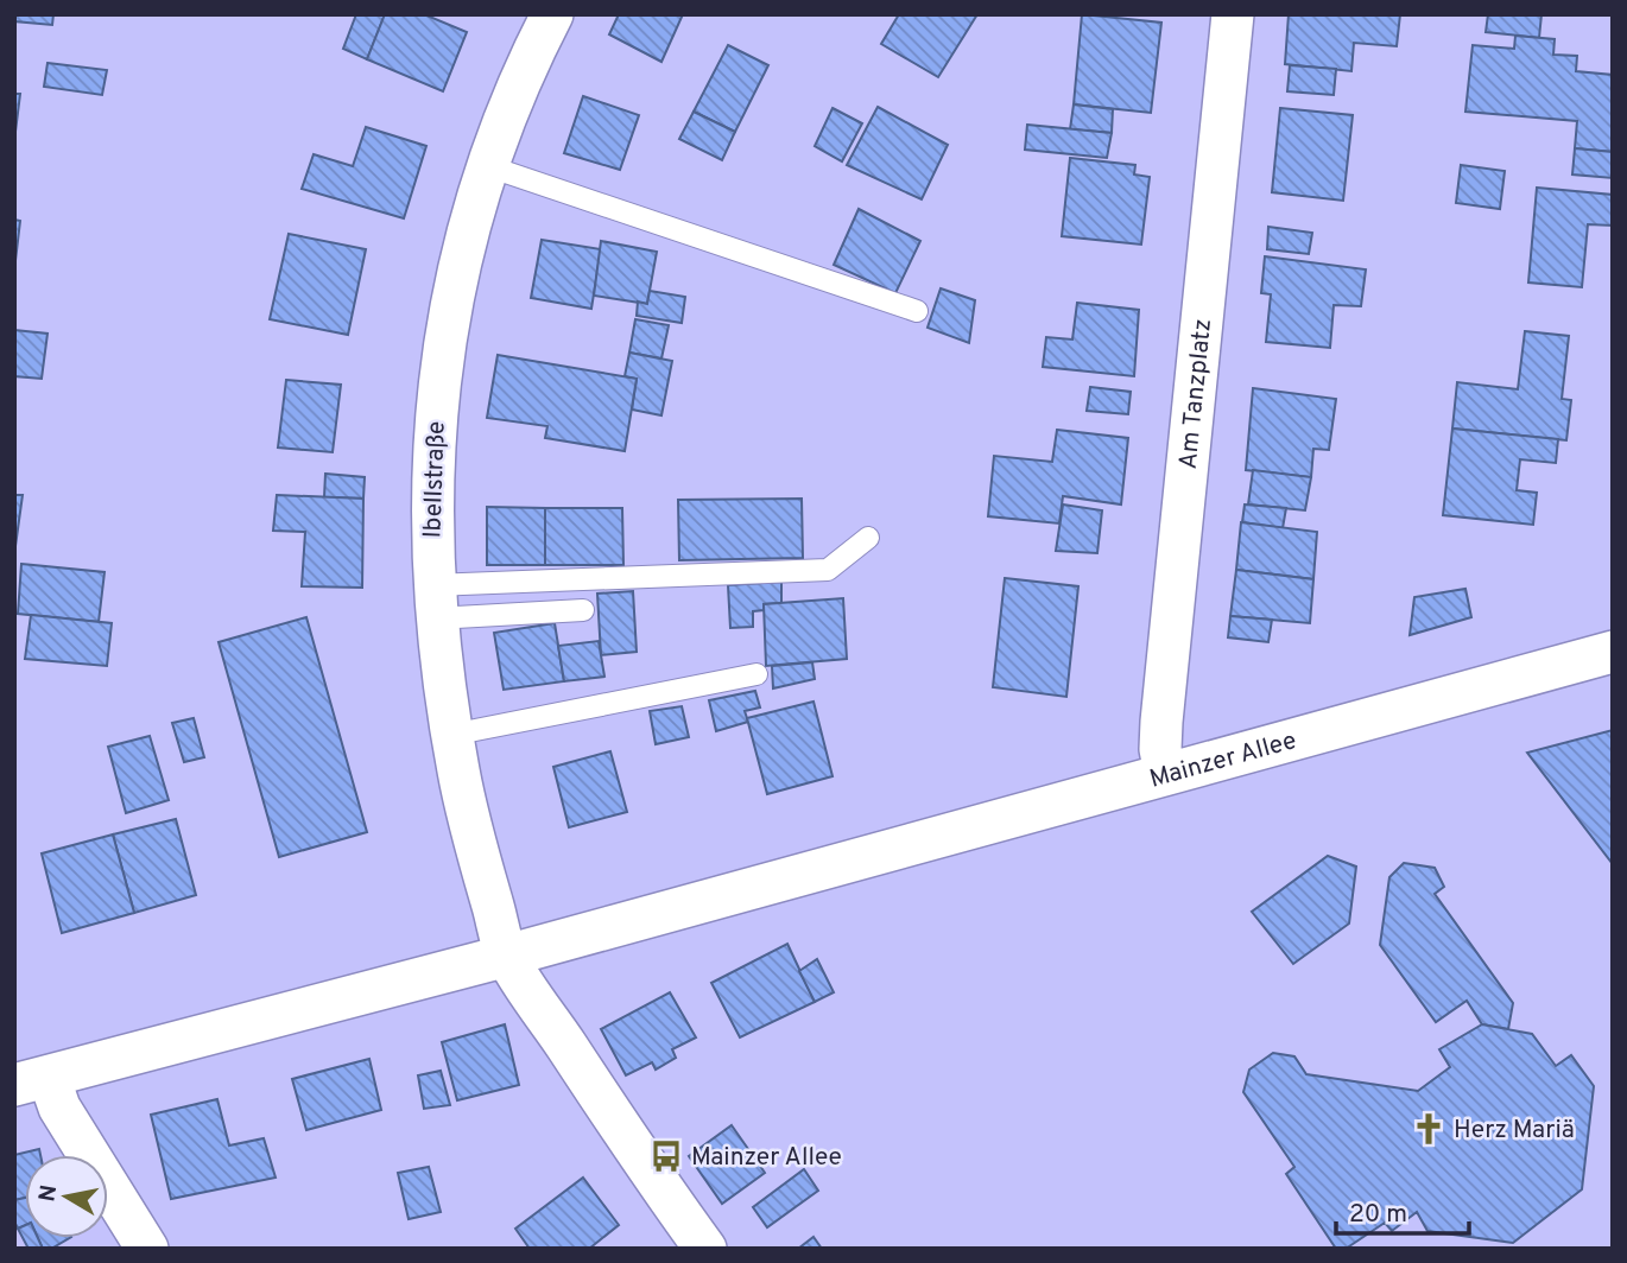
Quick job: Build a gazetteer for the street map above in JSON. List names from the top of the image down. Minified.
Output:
{"streets":{"street":["Am Tanzplatz","Ibellstraße","Mainzer Allee"]},"crossings":[["Am Tanzplatz","Mainzer Allee"],["Ibellstraße","Mainzer Allee"]],"places":{"church":["Herz Mariä"],"bus stop":["Mainzer Allee"]},"scale_bar":"20 m","north":"left"}
